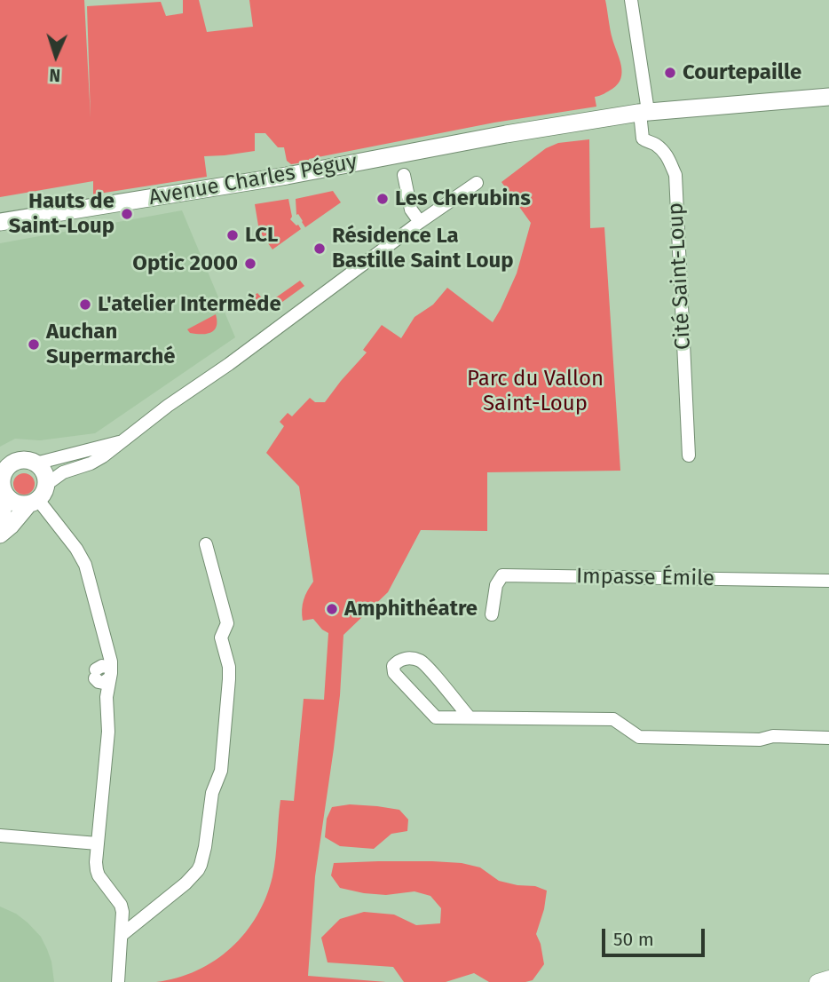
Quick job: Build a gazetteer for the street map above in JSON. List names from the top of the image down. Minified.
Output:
{"streets":{"main road":["Avenue Charles Péguy"],"street":["Cité Saint-Loup","Impasse Émile"]},"crossings":[["Avenue Charles Péguy","Cité Saint-Loup"]],"parks":["Parc du Vallon Saint-Loup"],"places":["Courtepaille","Les Cherubins","Hauts de Saint-Loup","LCL","Résidence La Bastille Saint Loup","Optic 2000","L'atelier Intermède","Auchan Supermarché","Amphithéatre"],"scale_bar":"50 m","north":"bottom"}
